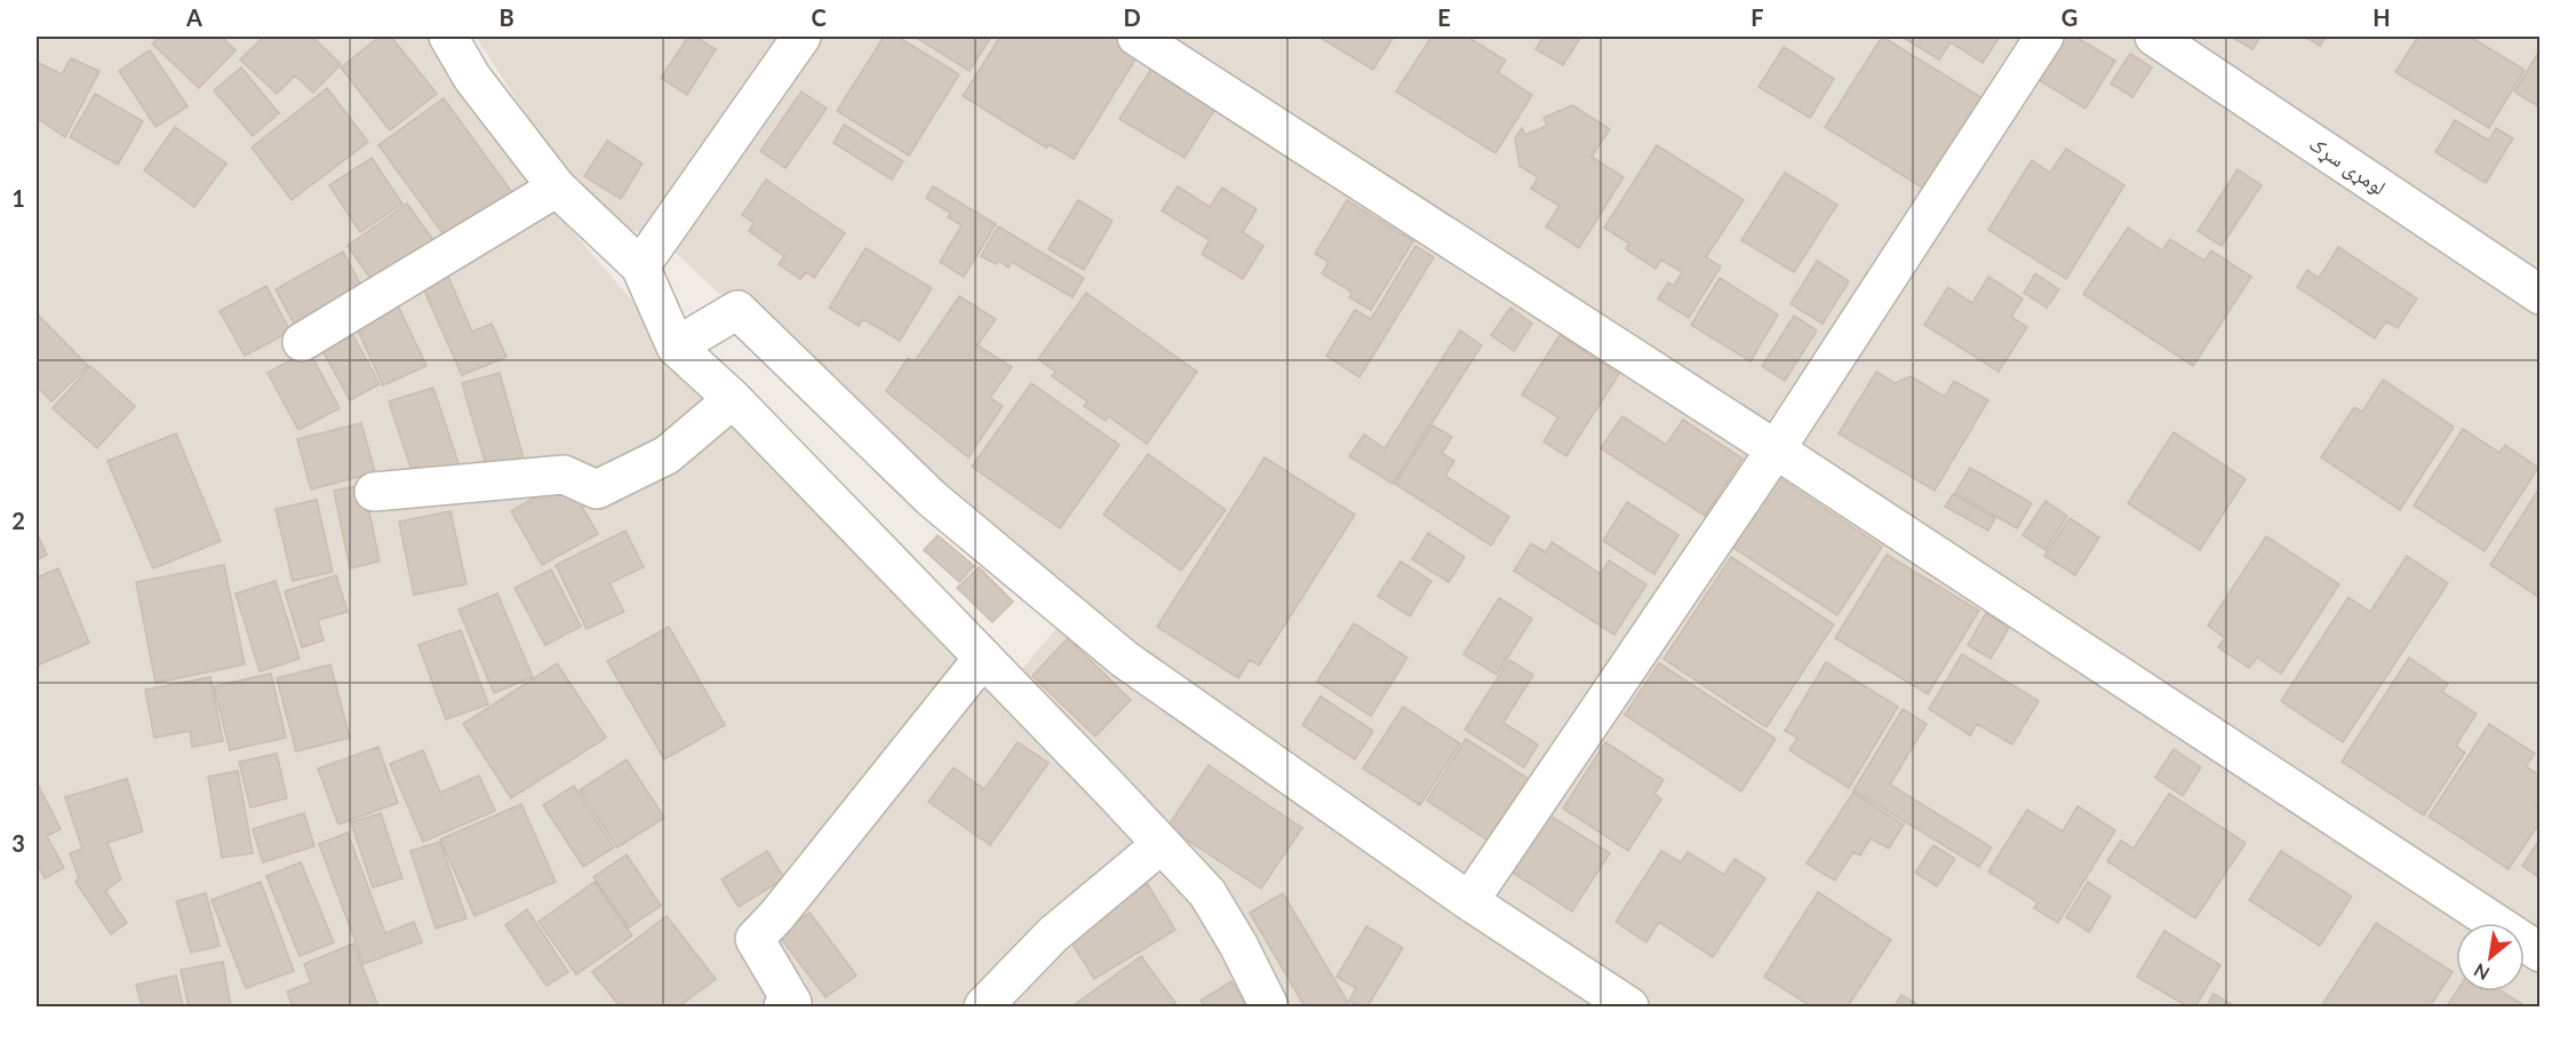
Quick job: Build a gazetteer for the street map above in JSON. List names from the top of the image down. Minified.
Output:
{"streets":{"street":["لومړی سړک"]},"north":"bottom left","grid":{"columns":["A","B","C","D","E","F","G","H"],"rows":["1","2","3"]}}
